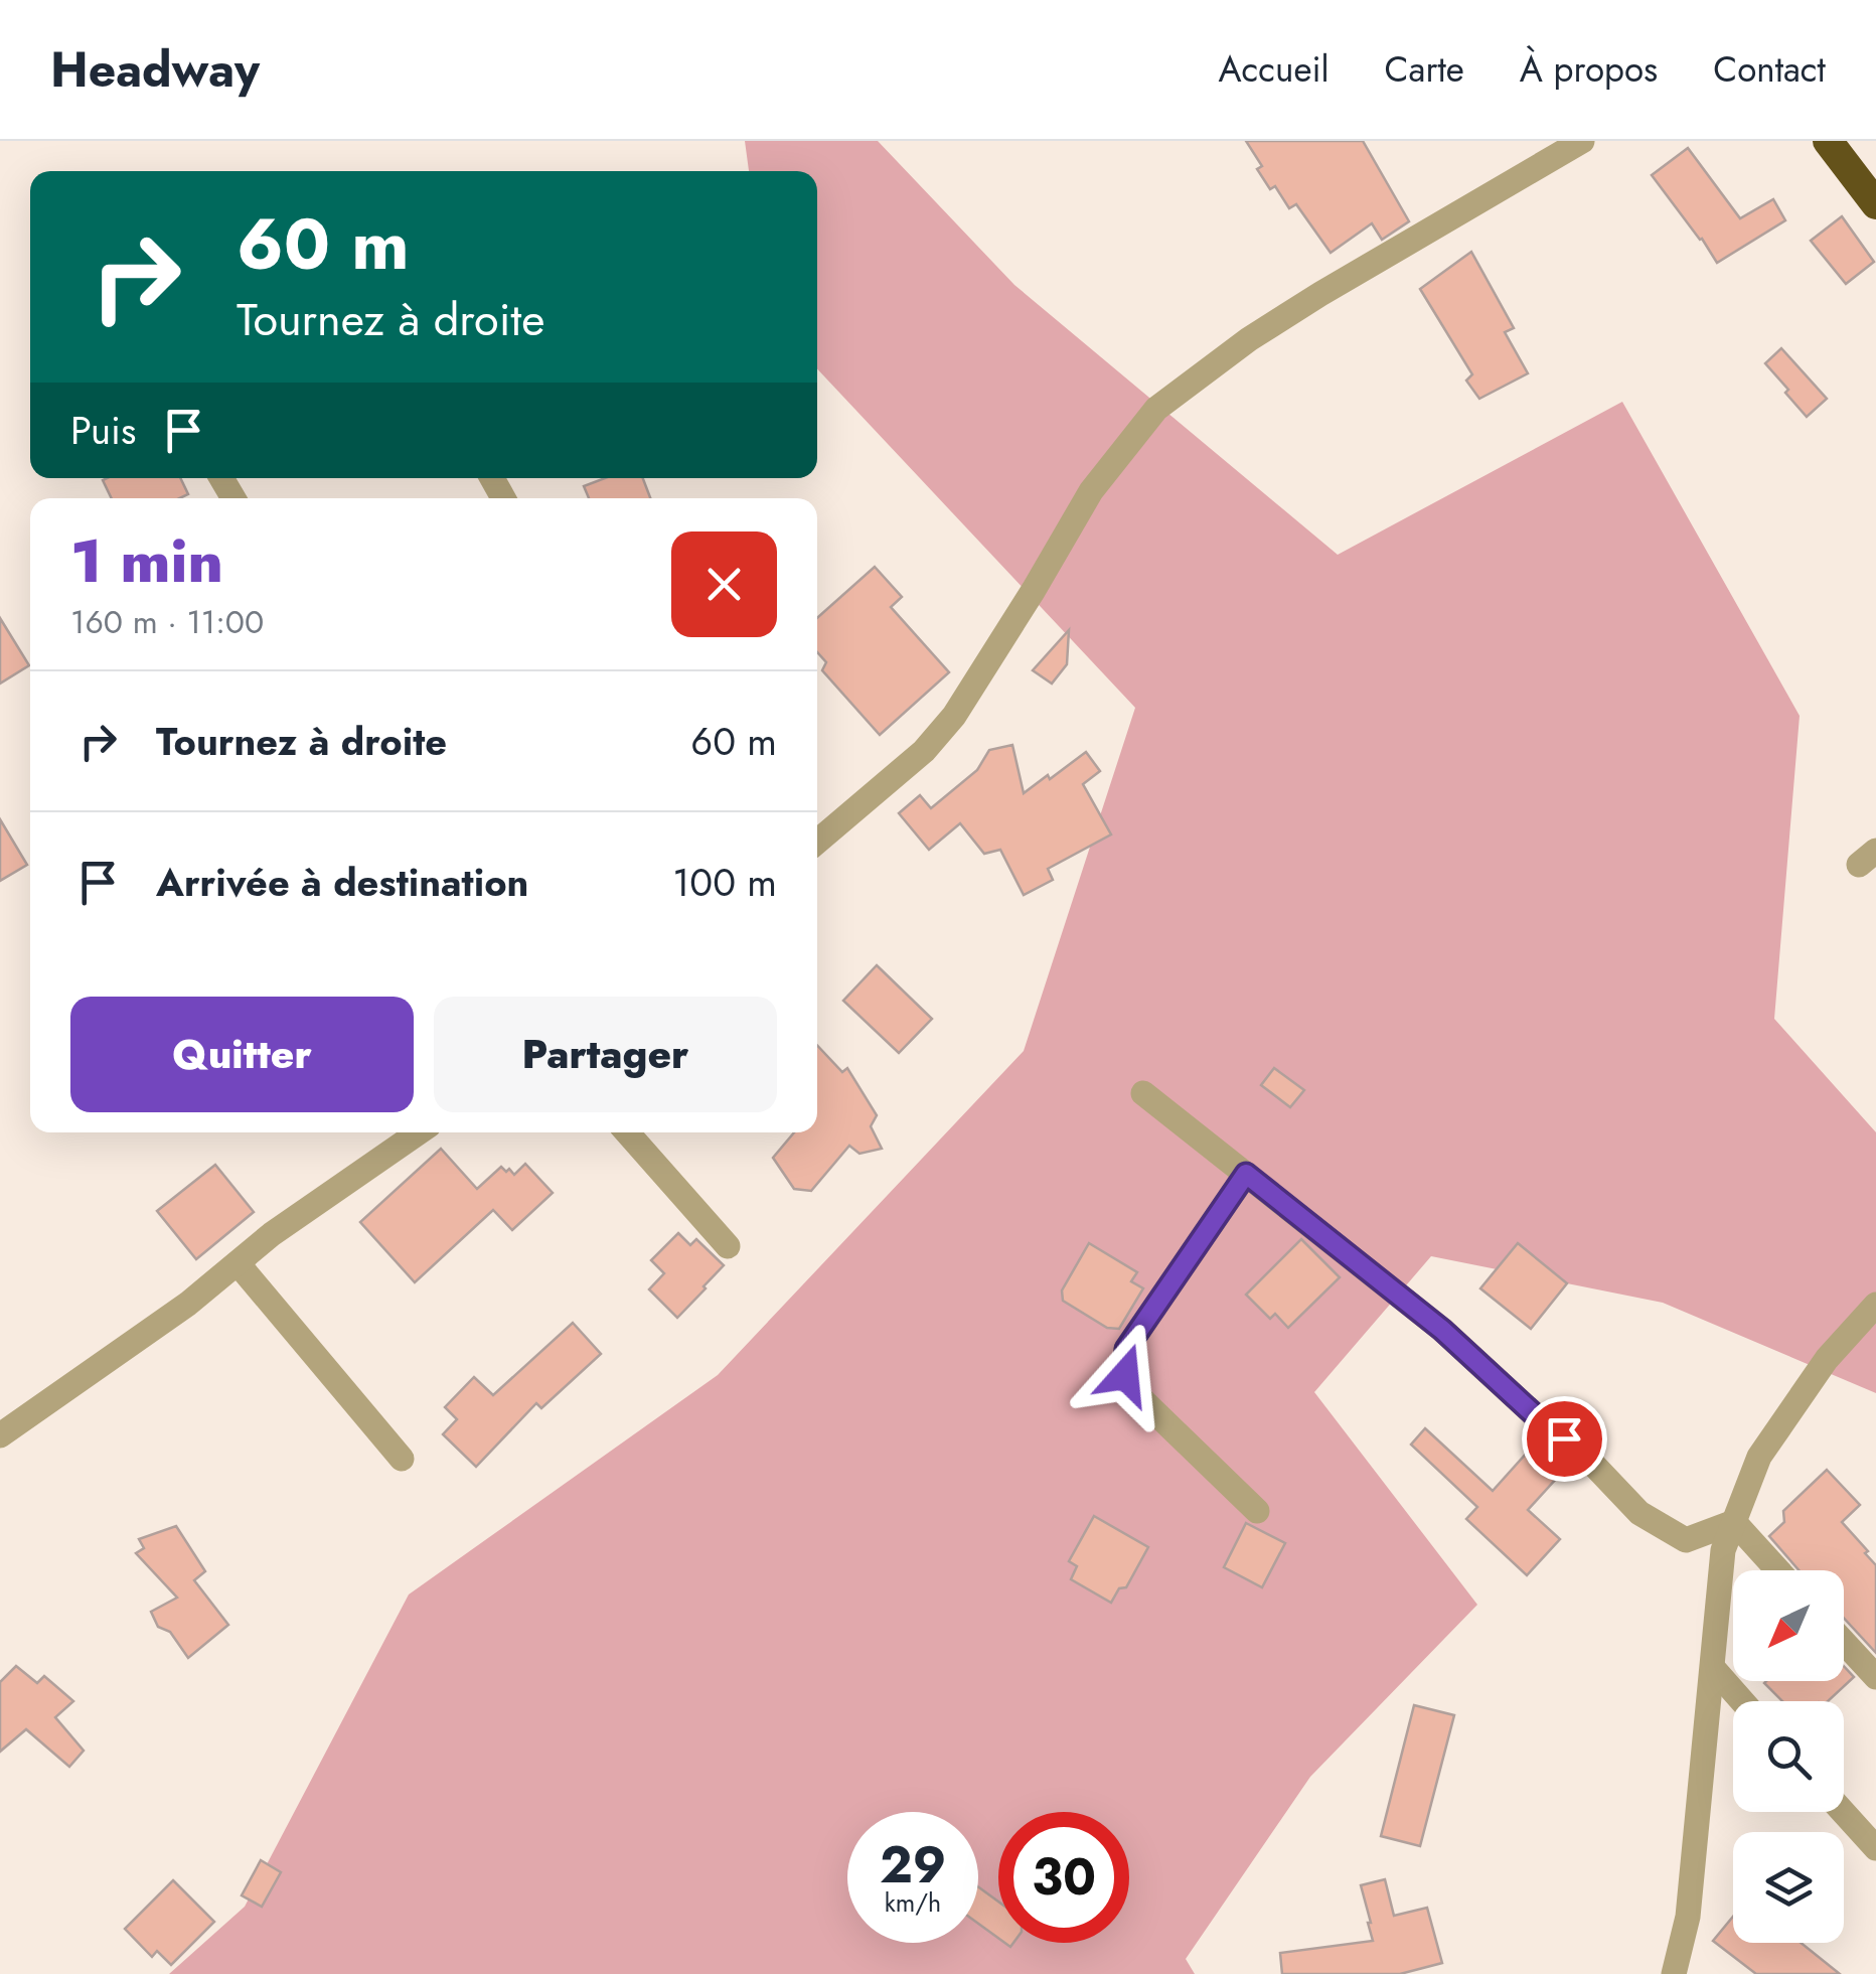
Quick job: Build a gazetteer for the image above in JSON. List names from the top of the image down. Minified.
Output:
{"north":"bottom left","page":{"header":"Headway","nav":["Accueil","Carte","À propos","Contact"],"turn":["60 m","Tournez à droite"],"then":"Puis","heading":["1 min","160 m · 11:00"],"list":[{"name":"Tournez à droite","value":"60 m"},{"name":"Arrivée à destination","value":"100 m"}],"buttons":["Quitter","Partager"],"speed":"29 km/h","limit":"30"}}
